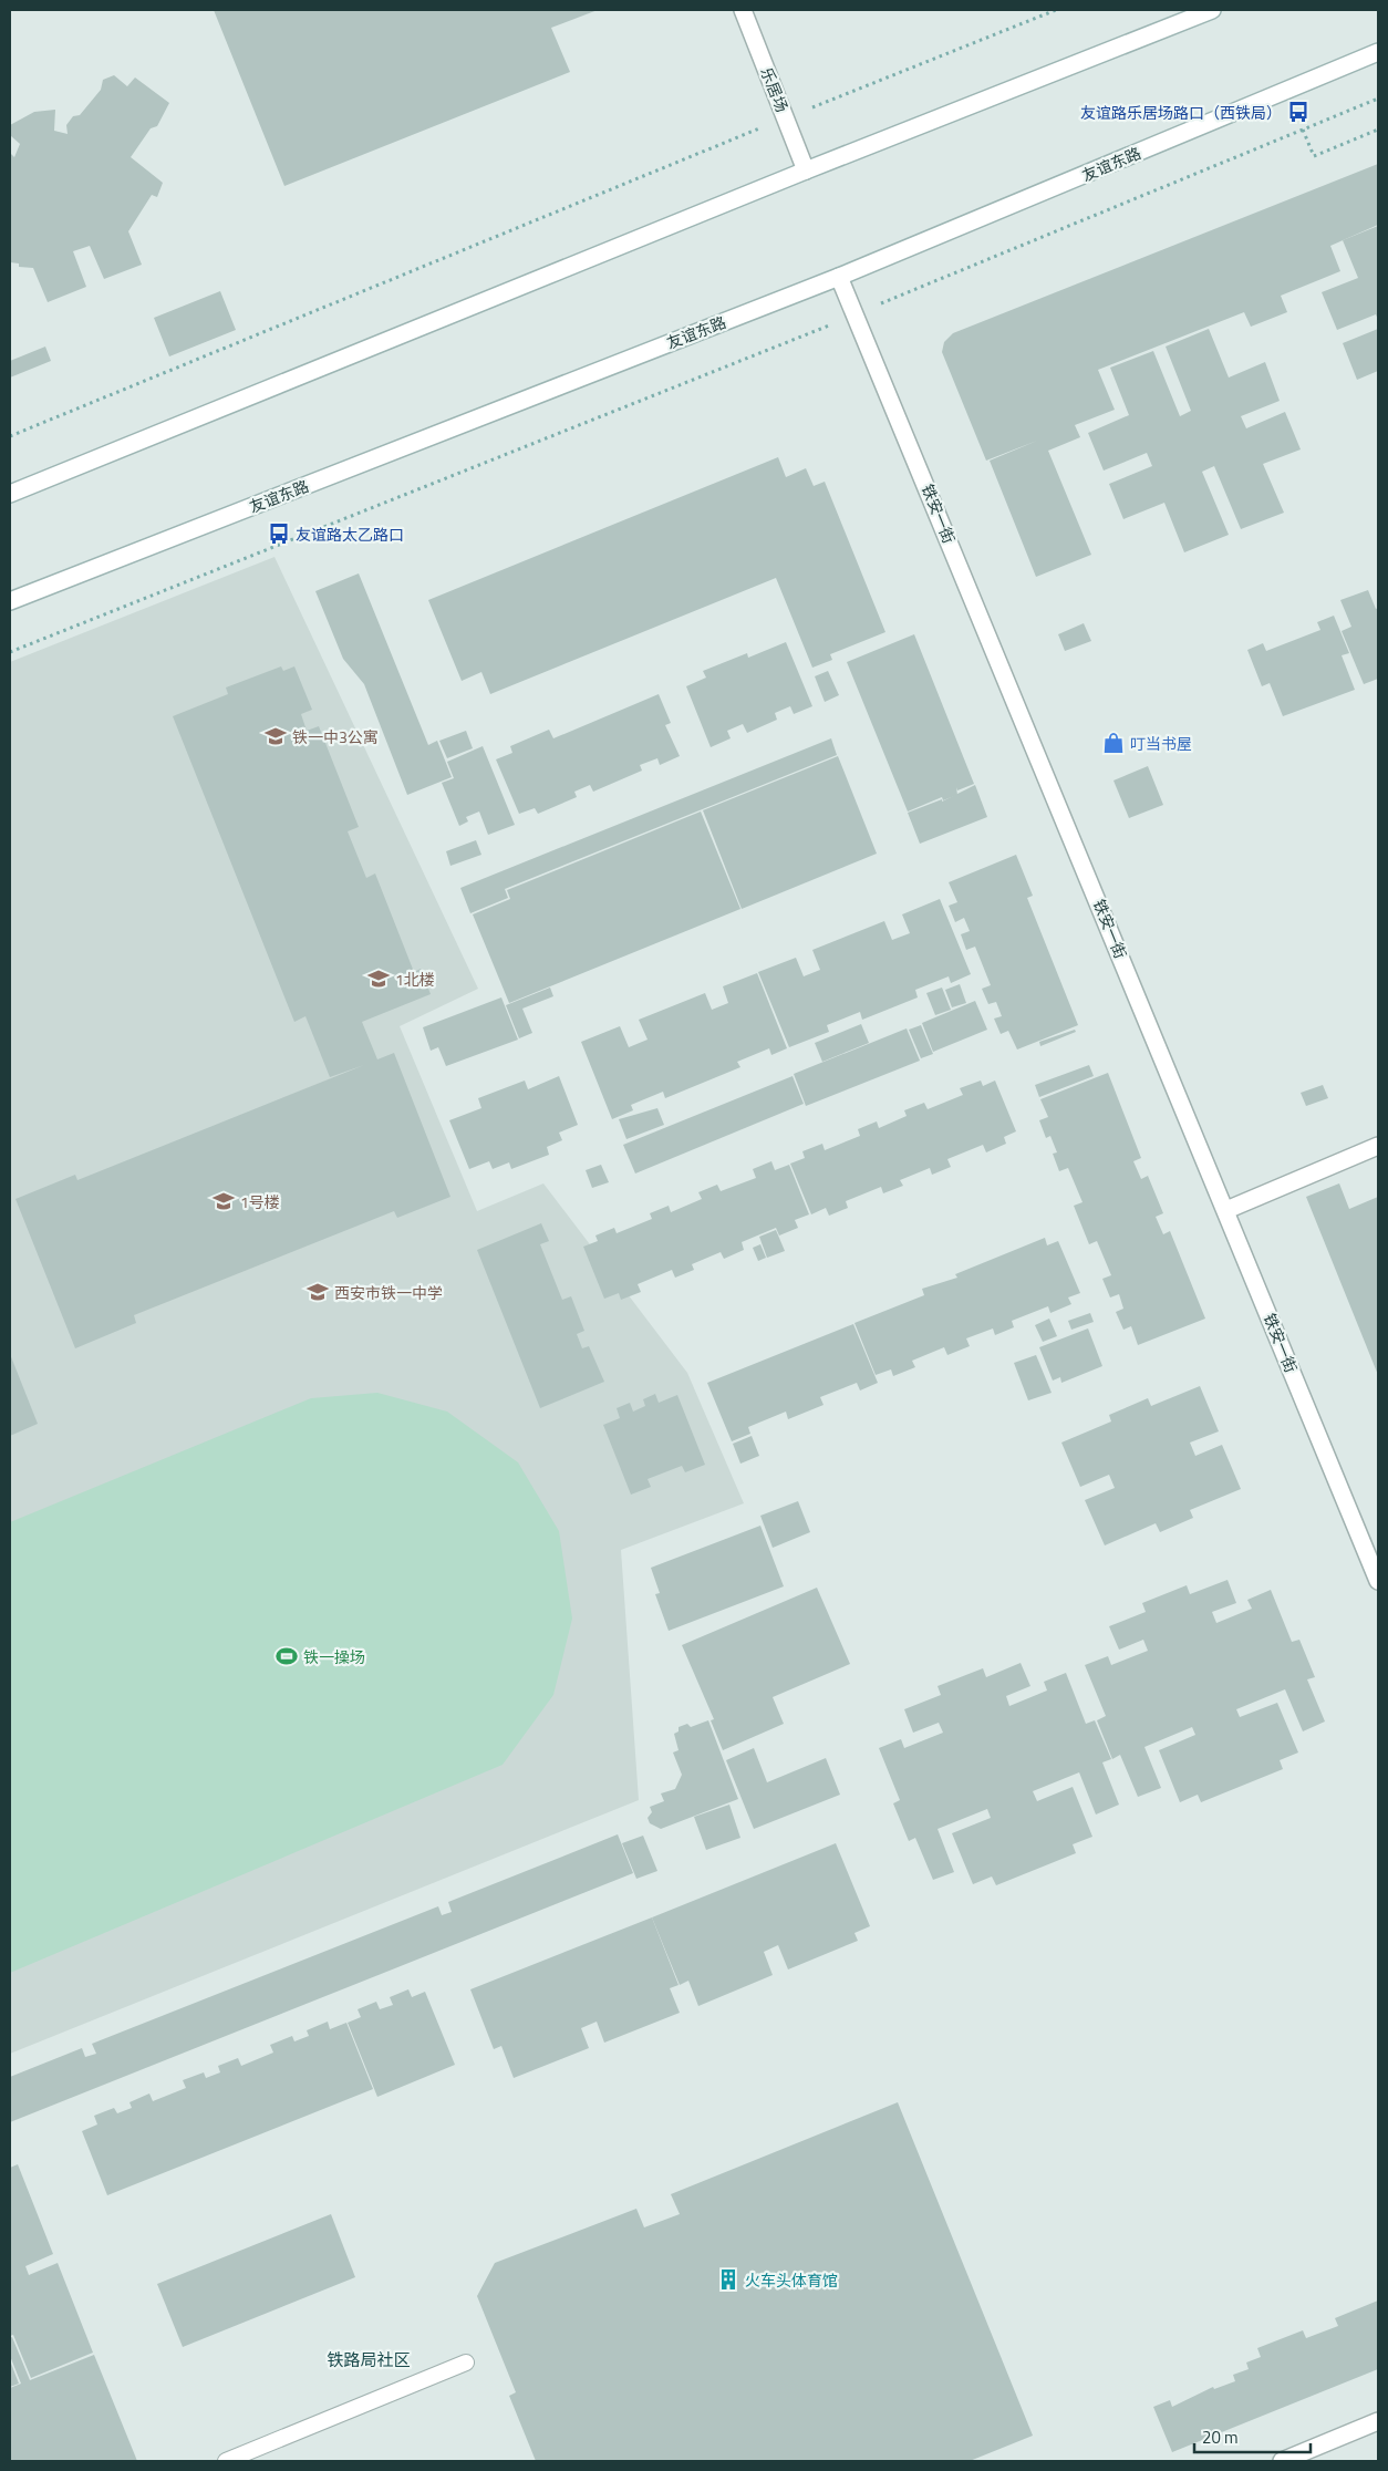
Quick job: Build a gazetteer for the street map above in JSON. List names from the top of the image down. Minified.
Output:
{"streets":{"main road":["乐居场","友谊东路","铁安一街"]},"crossings":[["友谊东路","铁安一街"]],"districts":["铁路局社区"],"places":{"bus stop":["友谊路乐居场路口（西铁局）","友谊路太乙路口"],"school or university":["铁一中3公寓","1北楼","1号楼","西安市铁一中学"],"shop":["叮当书屋"],"sports":["铁一操场"],"building":["火车头体育馆"]},"scale_bar":"20 m"}
